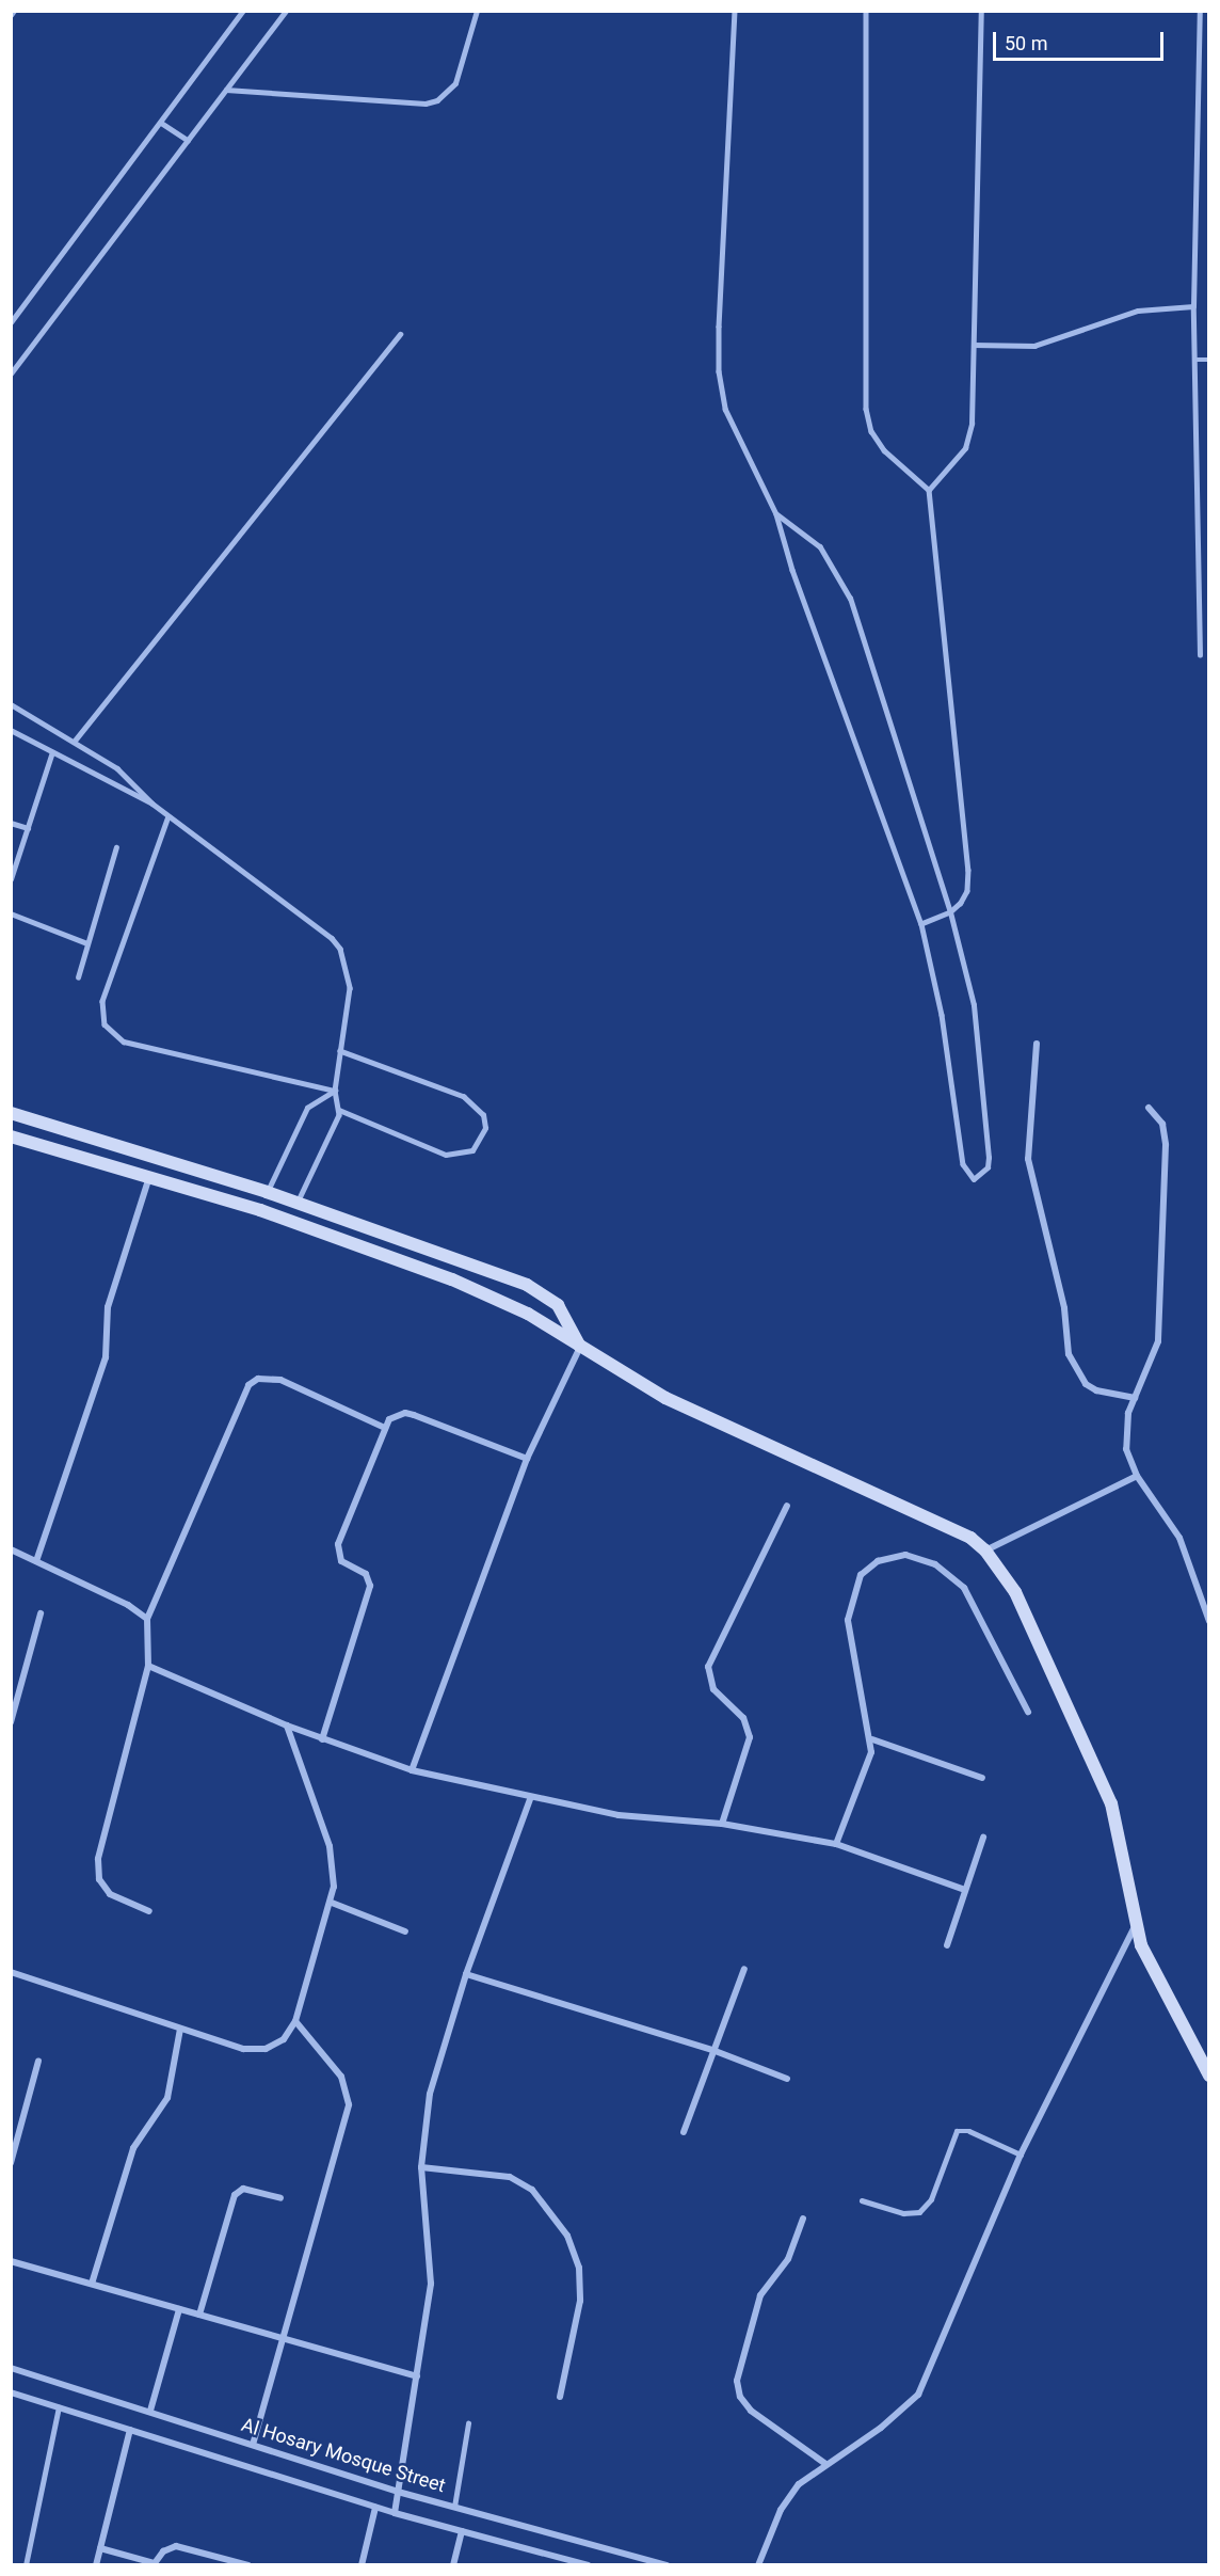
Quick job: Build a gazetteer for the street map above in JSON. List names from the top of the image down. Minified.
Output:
{"streets":{"street":["Al Hosary Mosque Street"]},"scale_bar":"50 m"}
